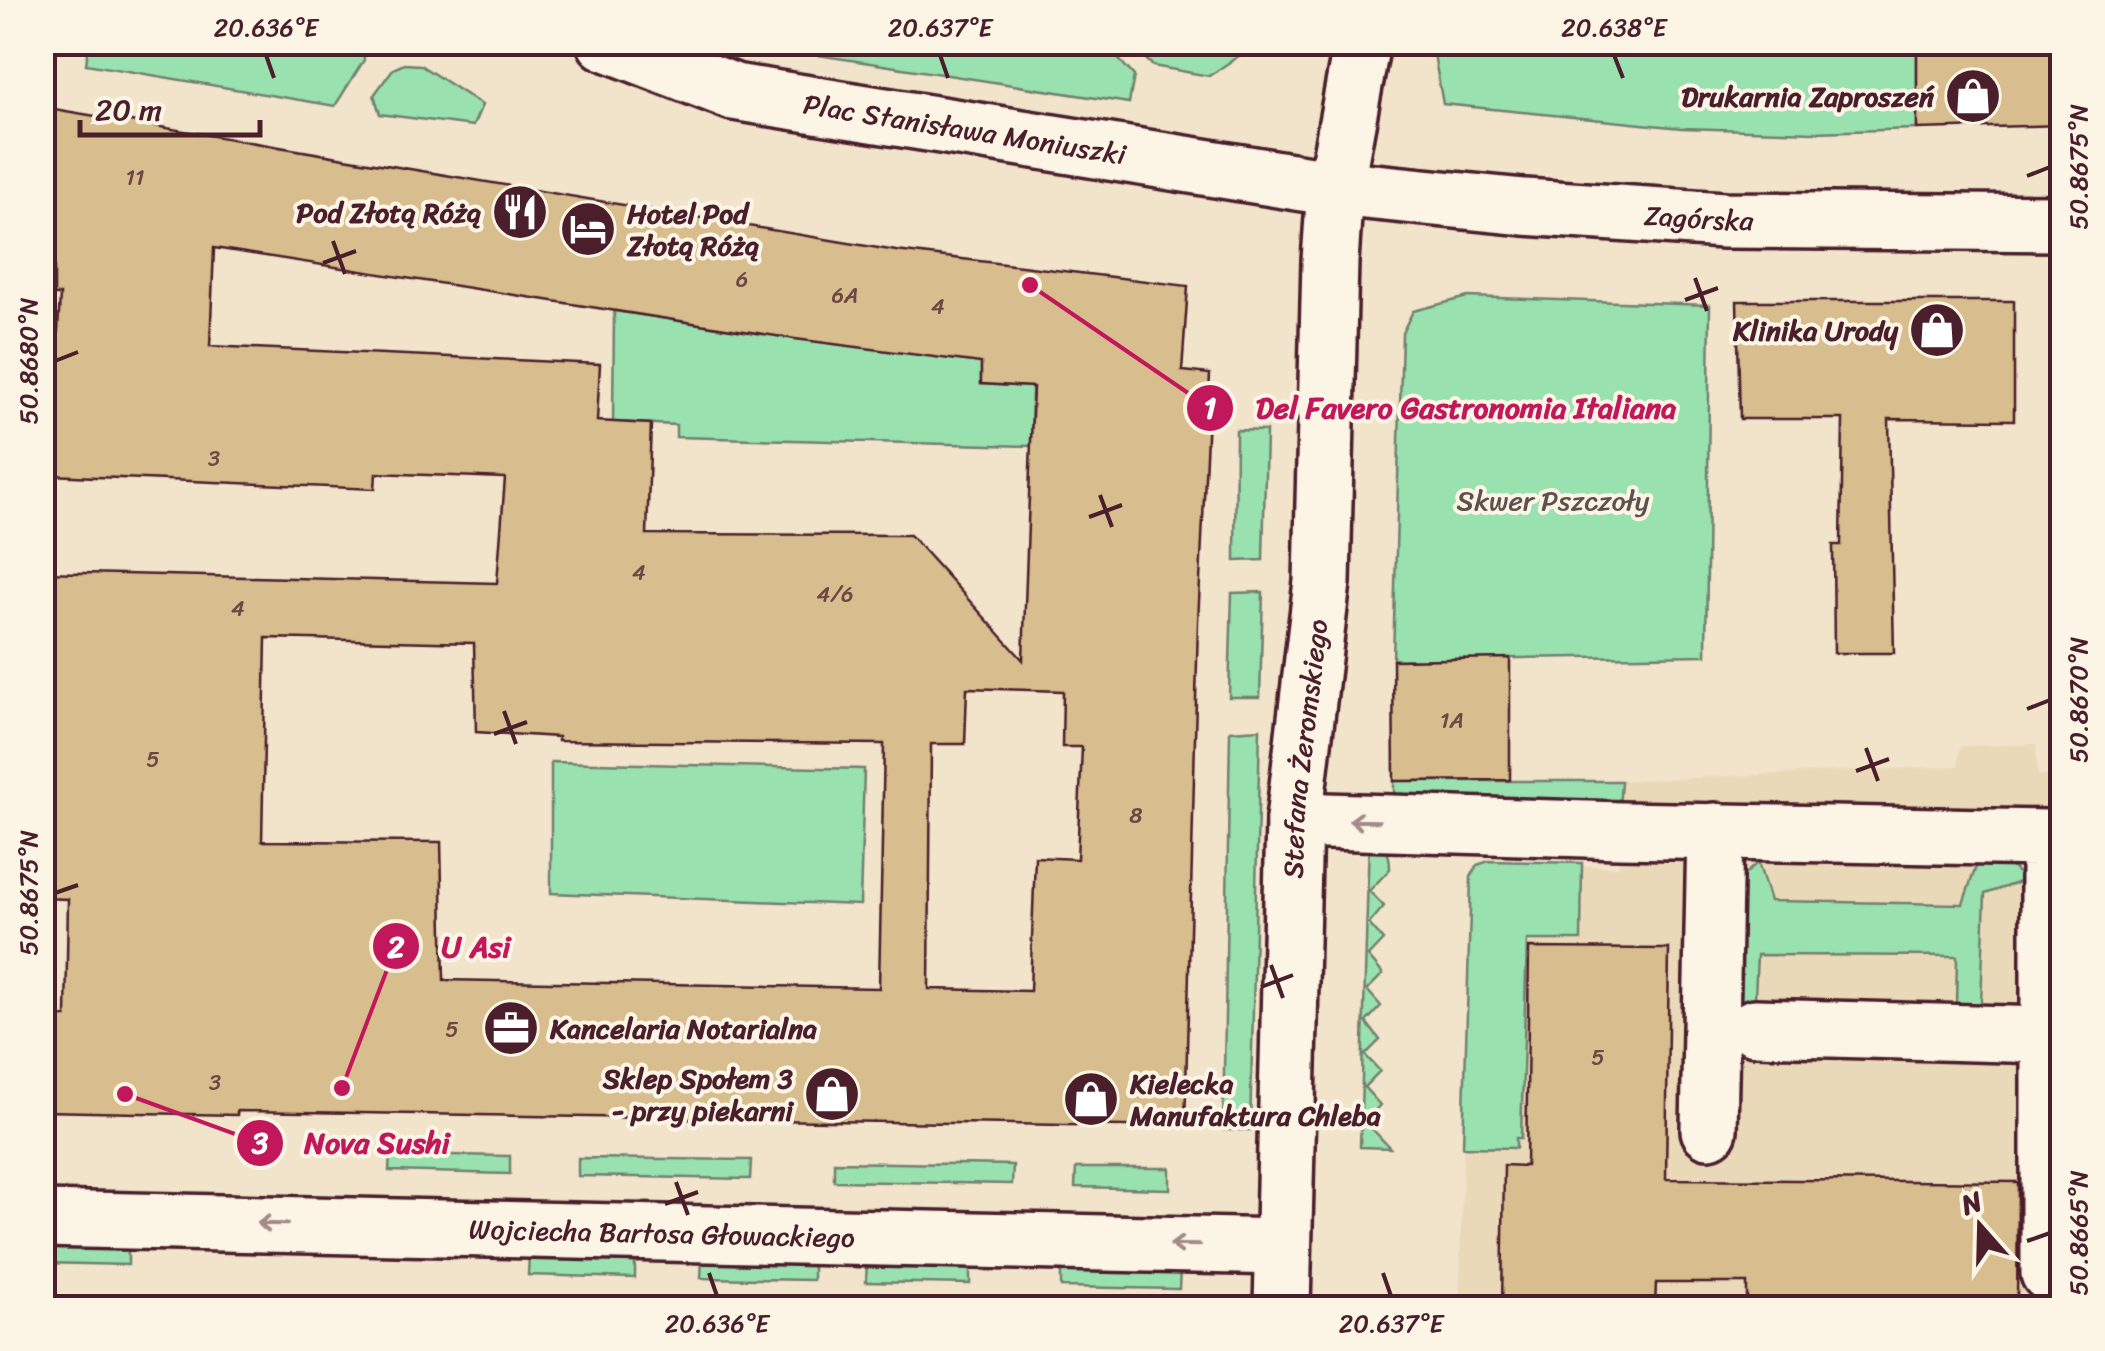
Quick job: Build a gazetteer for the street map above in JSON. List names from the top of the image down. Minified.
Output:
{"streets":{"street":["Plac Stanisława Moniuszki","Zagórska","Stefana Żeromskiego","Wojciecha Bartosa Głowackiego"]},"crossings":[["Plac Stanisława Moniuszki","Zagórska"],["Plac Stanisława Moniuszki","Stefana Żeromskiego"],["Zagórska","Stefana Żeromskiego"],["Stefana Żeromskiego","Wojciecha Bartosa Głowackiego"]],"one_way":["Wojciecha Bartosa Głowackiego"],"parks":["Skwer Pszczoły"],"places":{"shop":["Drukarnia Zaproszeń","Klinika Urody","Sklep Społem 3 - przy piekarni","Kielecka Manufaktura Chleba"],"restaurant":["Pod Złotą Różą"],"hotel":["Hotel Pod Złotą Różą"],"other":["Del Favero Gastronomia Italiana","U Asi","Nova Sushi"],"office":["Kancelaria Notarialna"]},"house_numbers":["11","6","6A","4","3","4","4/6","4","1A","5","8","5","5","3"],"scale_bar":"20 m","north":"top","coordinates":["20.636°E","20.637°E","20.638°E","50.8675°N","50.8680°N","50.8670°N","50.8665°N"]}
